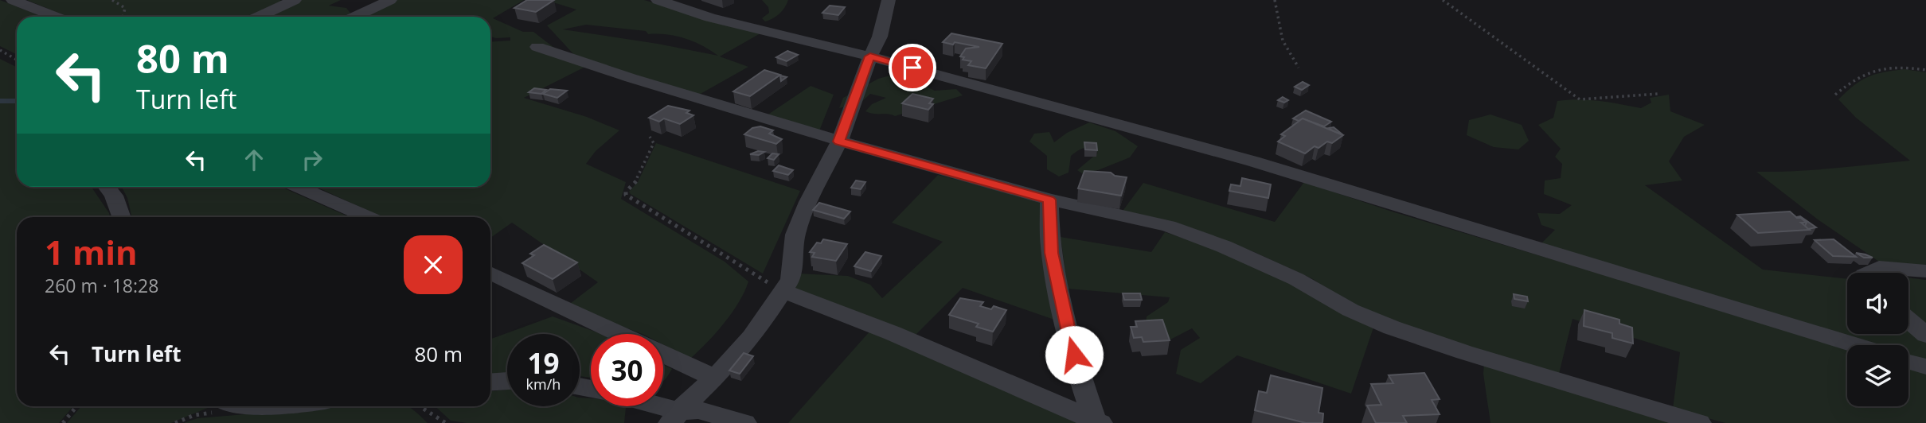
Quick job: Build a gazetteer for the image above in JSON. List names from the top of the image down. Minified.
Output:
{"page":{"turn":["80 m","Turn left"],"heading":["1 min","260 m · 18:28"],"list":[{"name":"Turn left","value":"80 m"}],"speed":"19 km/h","limit":"30"}}
